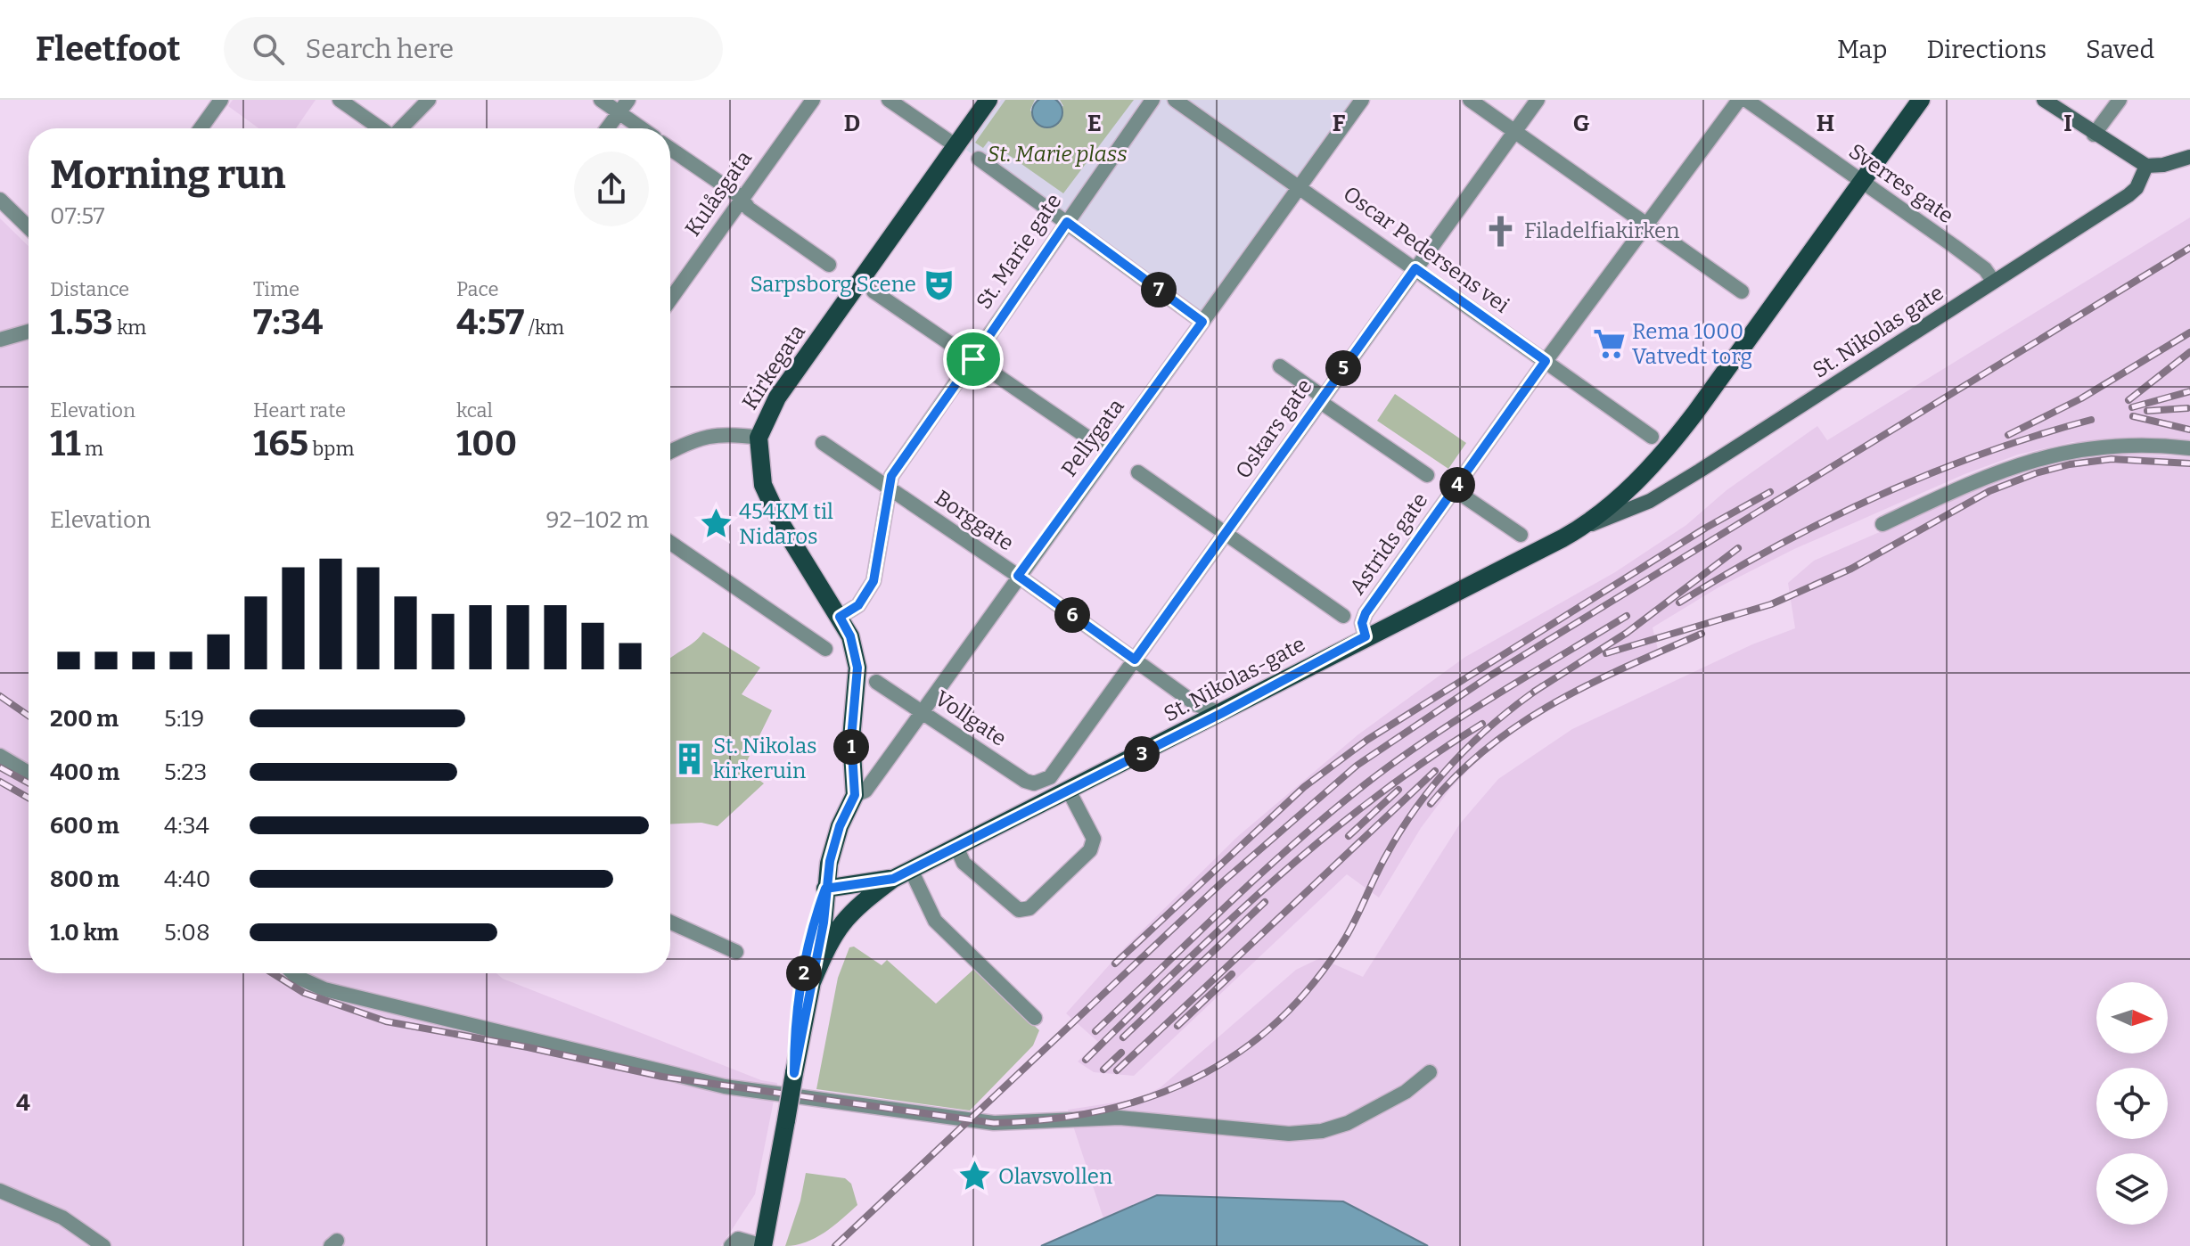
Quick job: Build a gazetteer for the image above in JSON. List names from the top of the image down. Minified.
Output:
{"streets":{"main road":["Kirkegata","St. Nikolas-gate"],"street":["Sverres gate","Kulåsgata","Oscar Pedersens vei","St. Marie gate","St. Nikolas gate","Oskars gate","Pellygata","Borggate","Astrids gate","Vollgate"]},"crossings":[["Sverres gate","St. Nikolas gate"],["Sverres gate","St. Nikolas-gate"],["Oscar Pedersens vei","Oskars gate"],["Oscar Pedersens vei","Pellygata"],["Oscar Pedersens vei","Astrids gate"],["St. Marie gate","Borggate"],["St. Nikolas gate","St. Nikolas-gate"],["Oskars gate","Borggate"],["Oskars gate","Vollgate"],["Pellygata","Borggate"],["Pellygata","Vollgate"],["Borggate","St. Nikolas-gate"],["Astrids gate","St. Nikolas-gate"]],"parks":["St. Marie plass"],"places":{"church":["Filadelfiakirken"],"theatre":["Sarpsborg Scene"],"supermarket":["Rema 1000 Vatvedt torg"],"place":["454KM til Nidaros","Olavsvollen"],"building":["St. Nikolas kirkeruin"]},"north":"right","page":{"header":"Fleetfoot","search":"Search here","nav":["Map","Directions","Saved"],"heading":["Morning run","07:57"],"stats":[["Distance","1.53 km"],["Time","7:34"],["Pace","4:57 /km"],["Elevation","11 m"],["Heart rate","165 bpm"],["kcal","100"]],"pins":["7","5","4","6","1","3","2"],"chart":["Elevation","92–102 m"],"list":[{"name":"200 m","note":"5:19"},{"name":"400 m","note":"5:23"},{"name":"600 m","note":"4:34"},{"name":"800 m","note":"4:40"},{"name":"1.0 km","note":"5:08"}]},"grid":{"columns":["D","E","F","G","H","I"],"rows":["4"]}}
